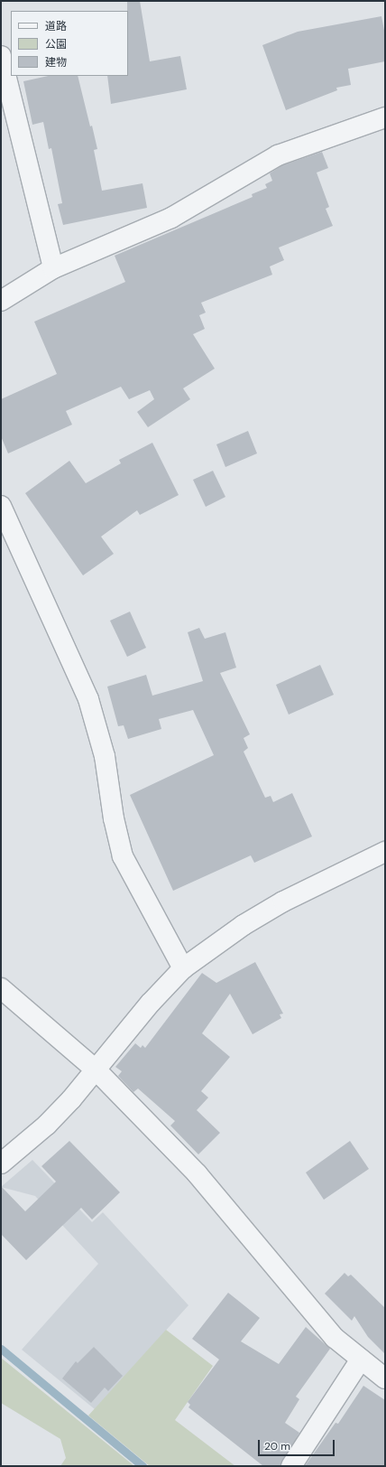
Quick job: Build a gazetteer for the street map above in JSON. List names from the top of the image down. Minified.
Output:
{"legend":["道路","公園","建物"],"scale_bar":"20 m"}
